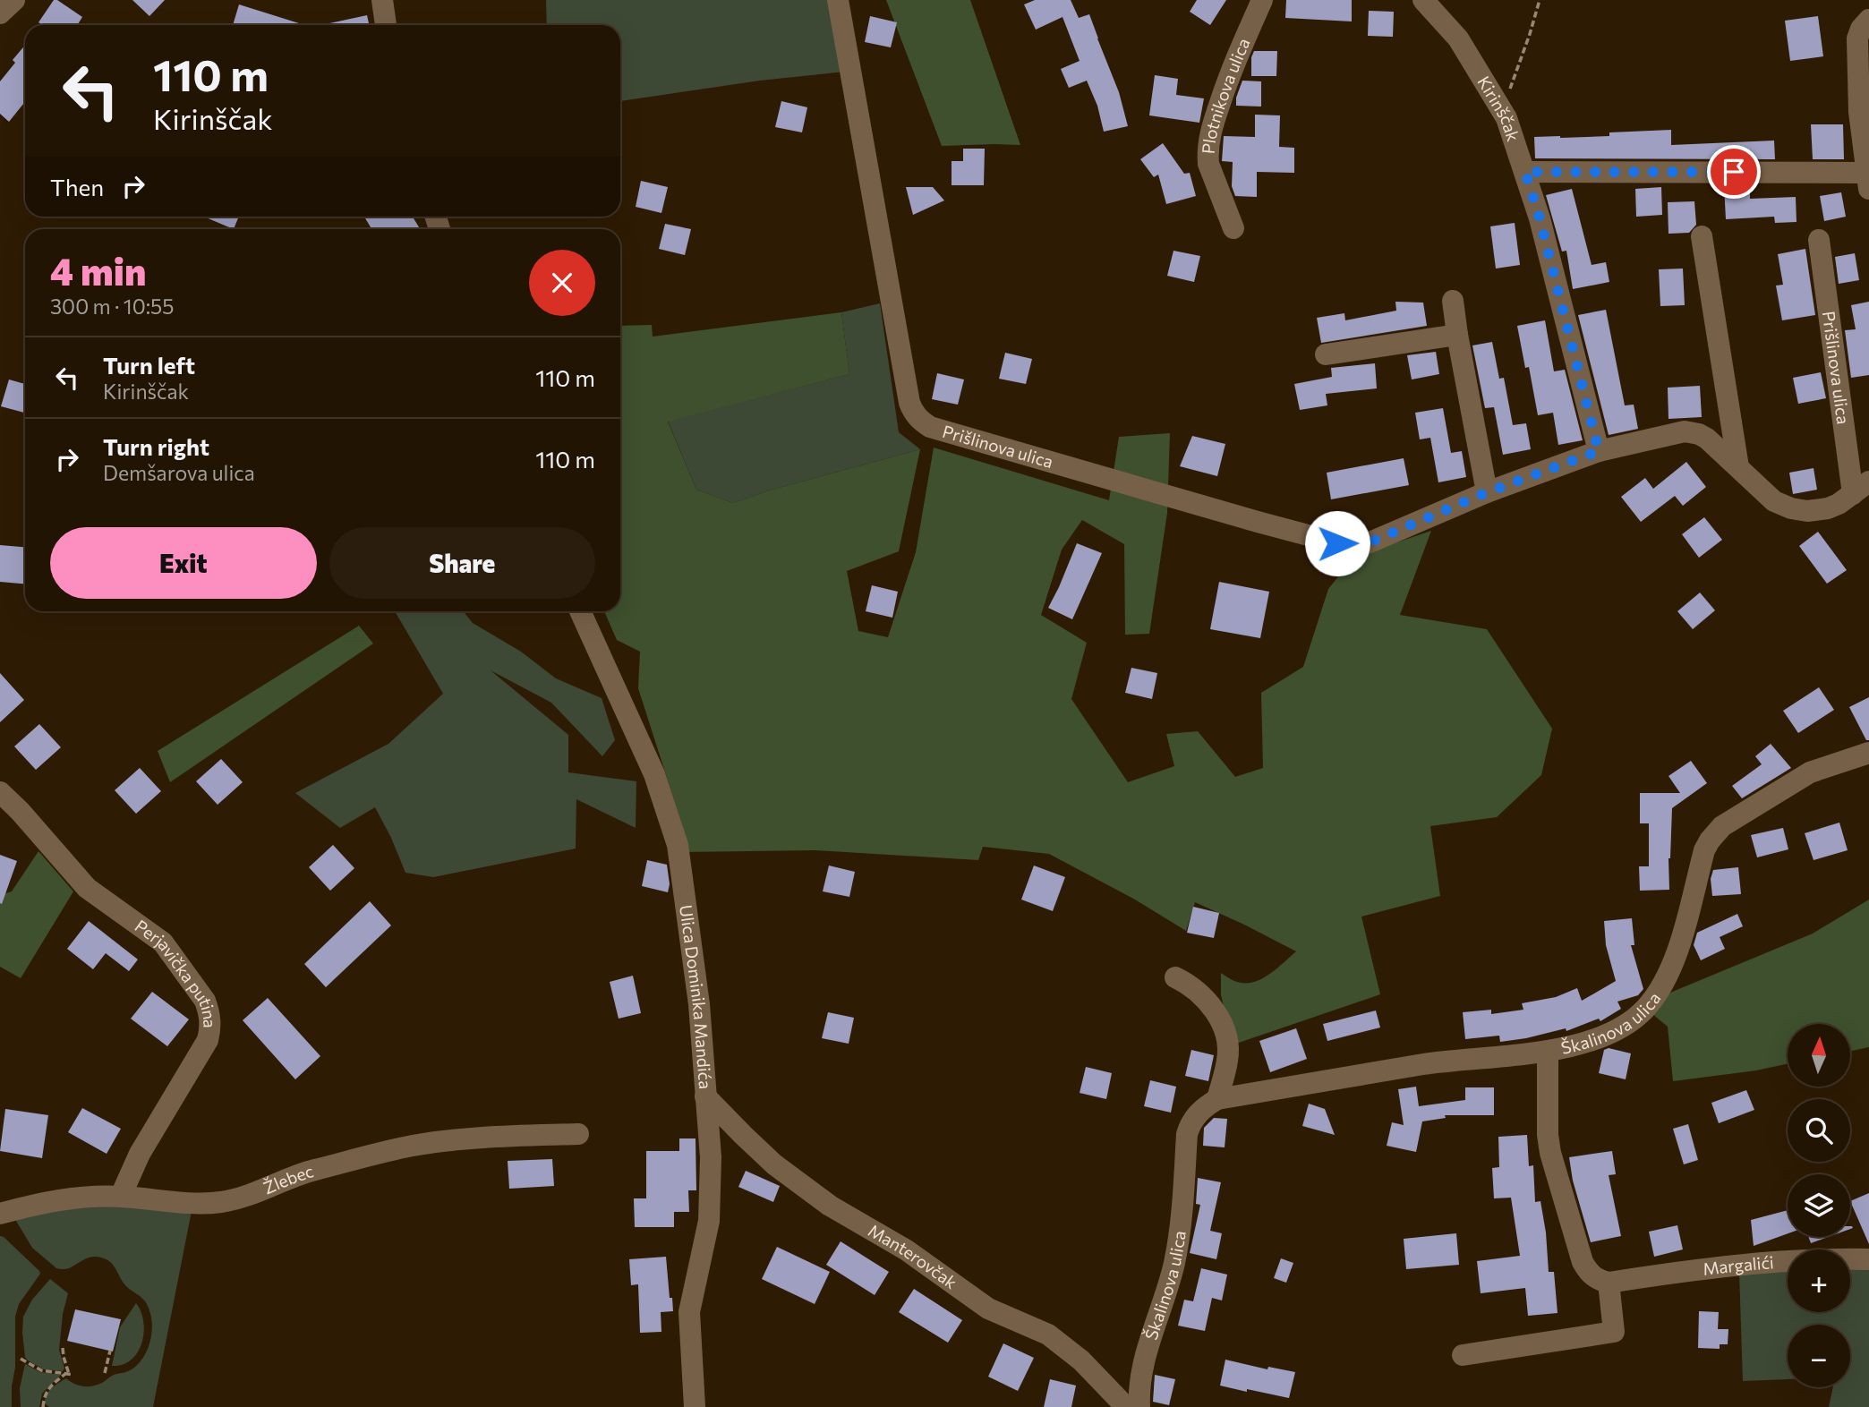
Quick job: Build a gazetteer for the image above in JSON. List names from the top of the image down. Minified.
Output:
{"streets":{"street":["Plotnikova ulica","Kirinščak","Prišlinova ulica","Perjavička putina","Ulica Dominika Mandića","Škalinova ulica","Žlebec","Manterovčak","Margalići"]},"crossings":[["Kirinščak","Prišlinova ulica"],["Perjavička putina","Žlebec"],["Ulica Dominika Mandića","Manterovčak"]],"north":"top","page":{"turn":["110 m","Kirinščak"],"then":"Then","heading":["4 min","300 m · 10:55"],"list":[{"name":"Turn left","note":"Kirinščak","value":"110 m"},{"name":"Turn right","note":"Demšarova ulica","value":"110 m"}],"buttons":["Exit","Share"],"map_buttons":["+","−"]}}
